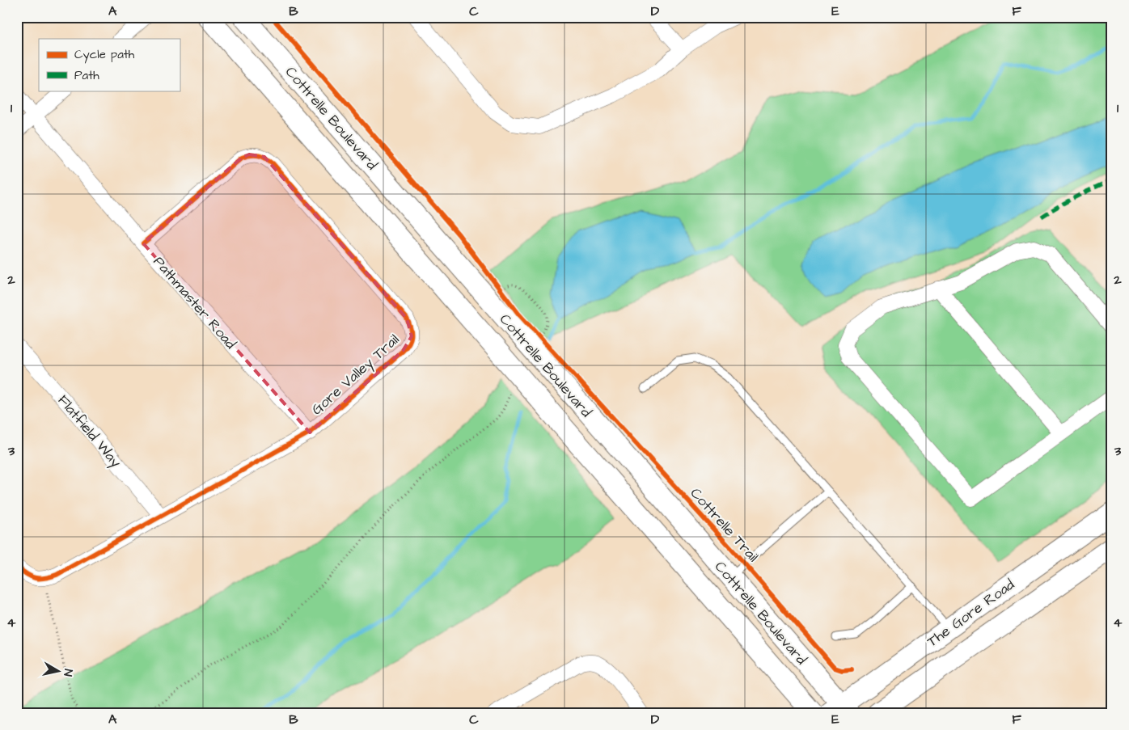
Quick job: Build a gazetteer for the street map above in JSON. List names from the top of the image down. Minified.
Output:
{"streets":{"main road":["Cottrelle Boulevard","The Gore Road"],"street":["Pathmaster Road","Gore Valley Trail","Flatfield Way"],"cycle path":["Cottrelle Trail"]},"crossings":[["Cottrelle Boulevard","The Gore Road"],["Pathmaster Road","Gore Valley Trail"],["Gore Valley Trail","Flatfield Way"]],"legend":["Cycle path","Path"],"north":"right","grid":{"columns":["A","B","C","D","E","F"],"rows":["1","2","3","4"]}}
